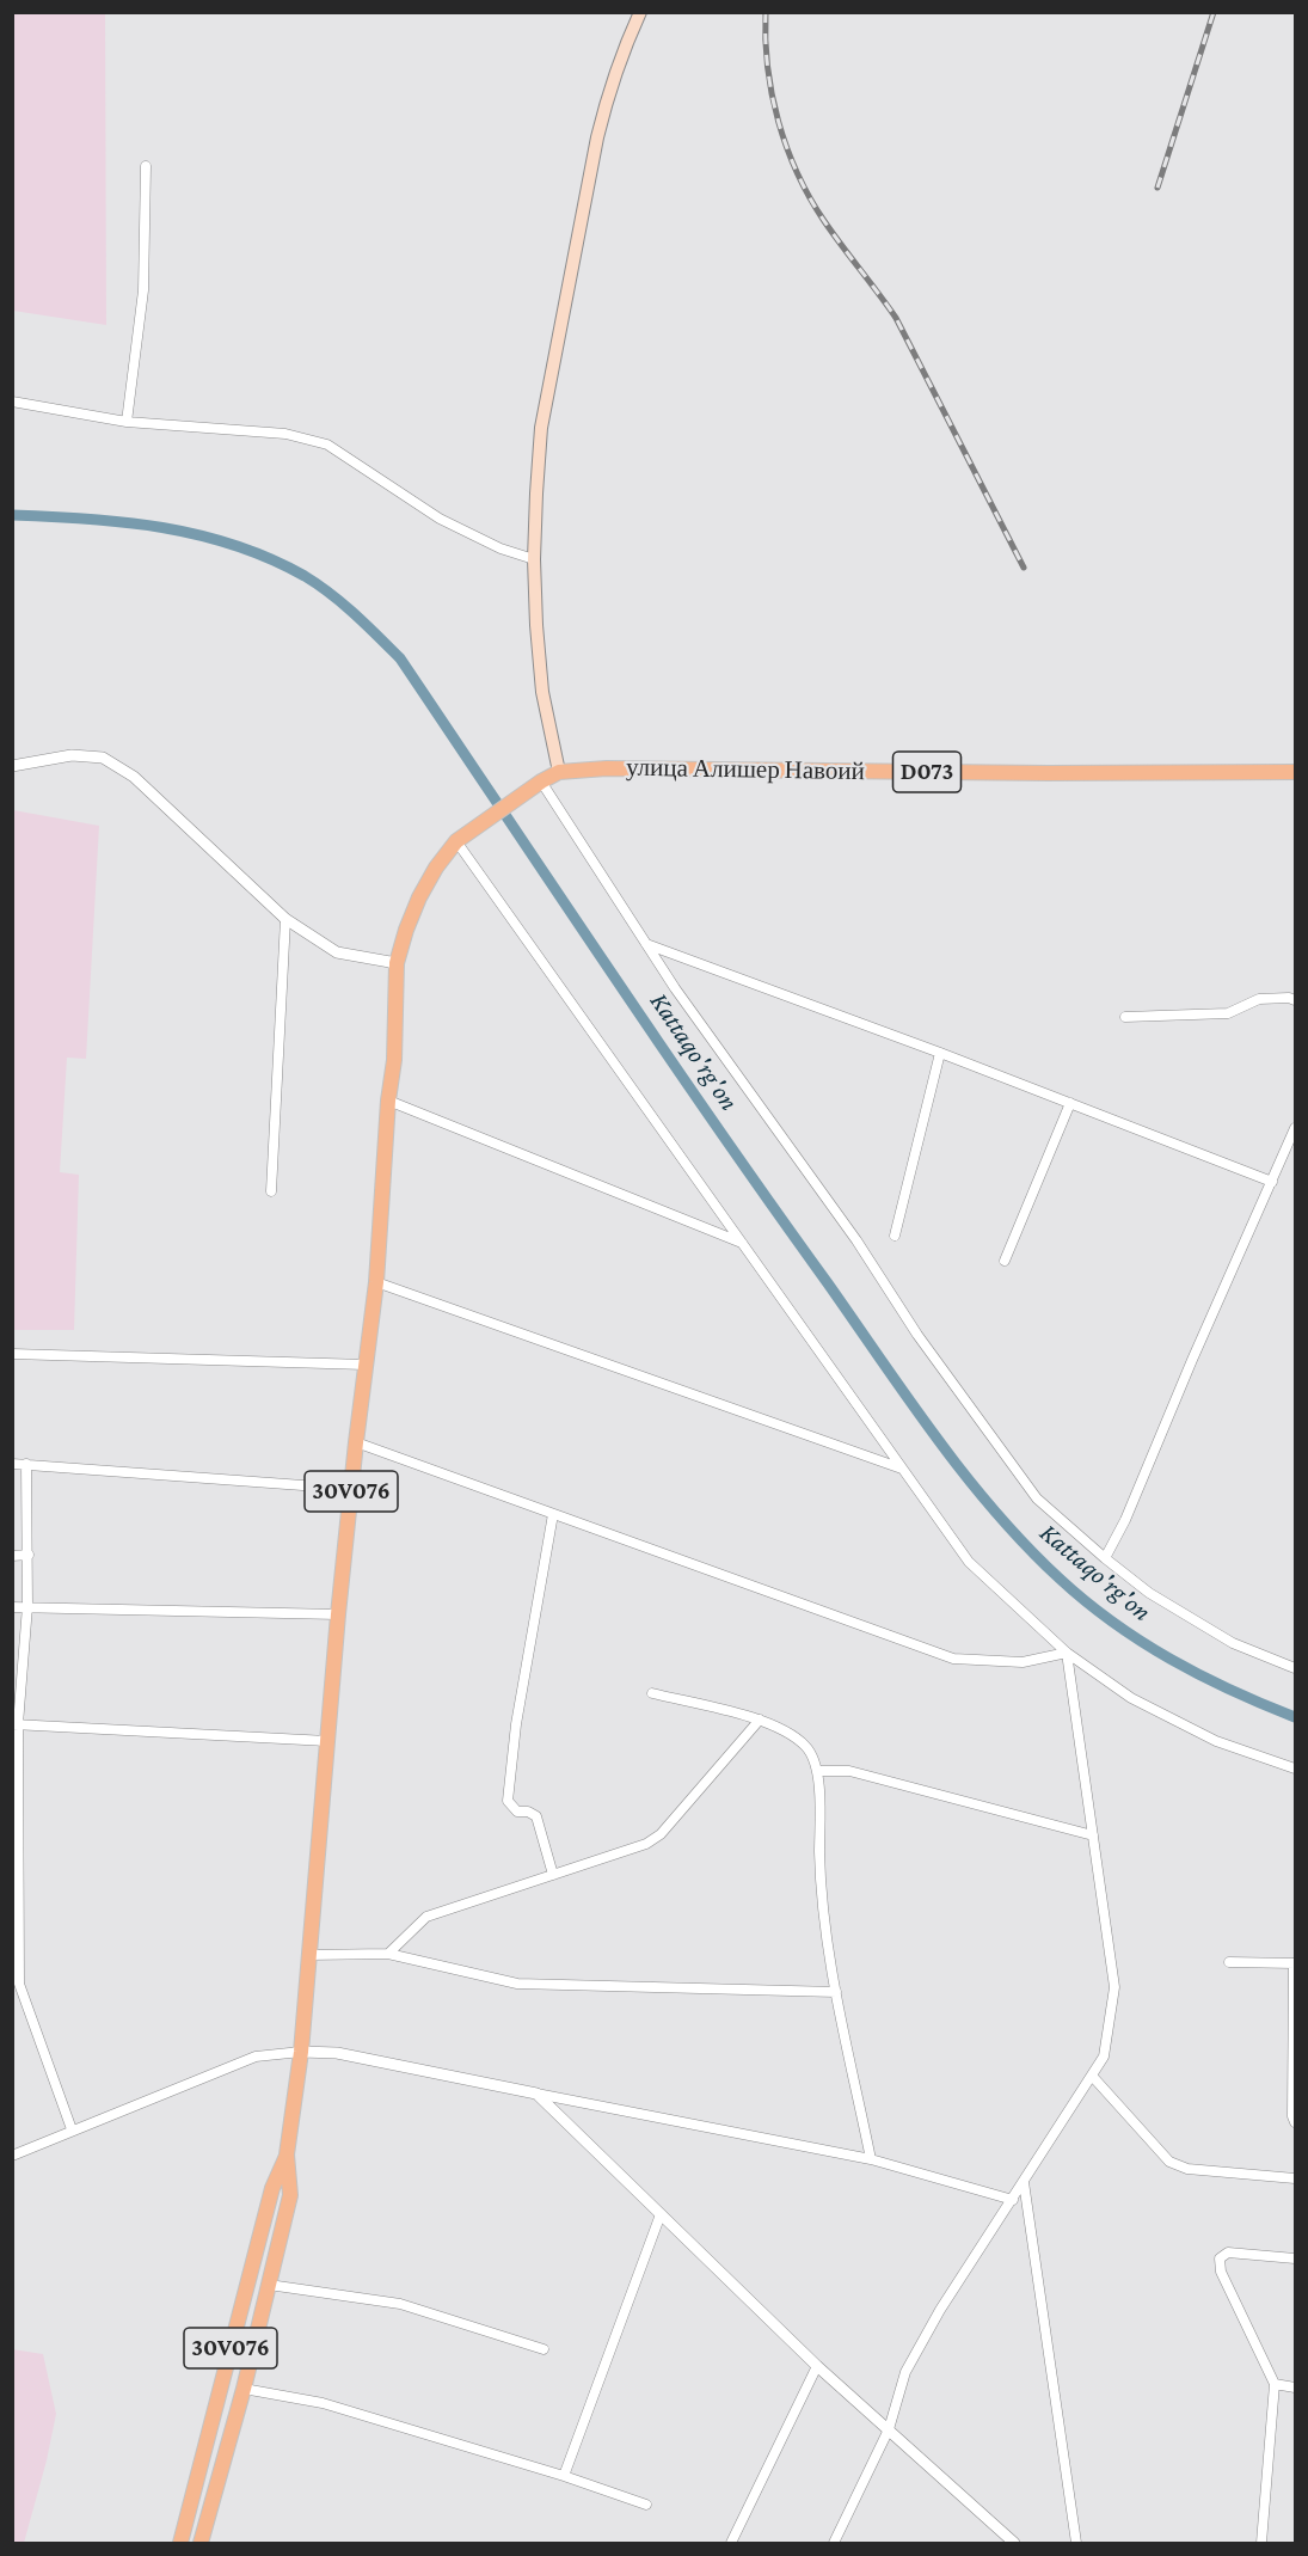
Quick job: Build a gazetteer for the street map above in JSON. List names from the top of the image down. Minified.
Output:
{"streets":{"main road":["улица Алишер Навоий","D073","30V076"]},"crossings":[["улица Алишер Навоий","30V076"]],"water":["Kattaqo'rg'on"]}
